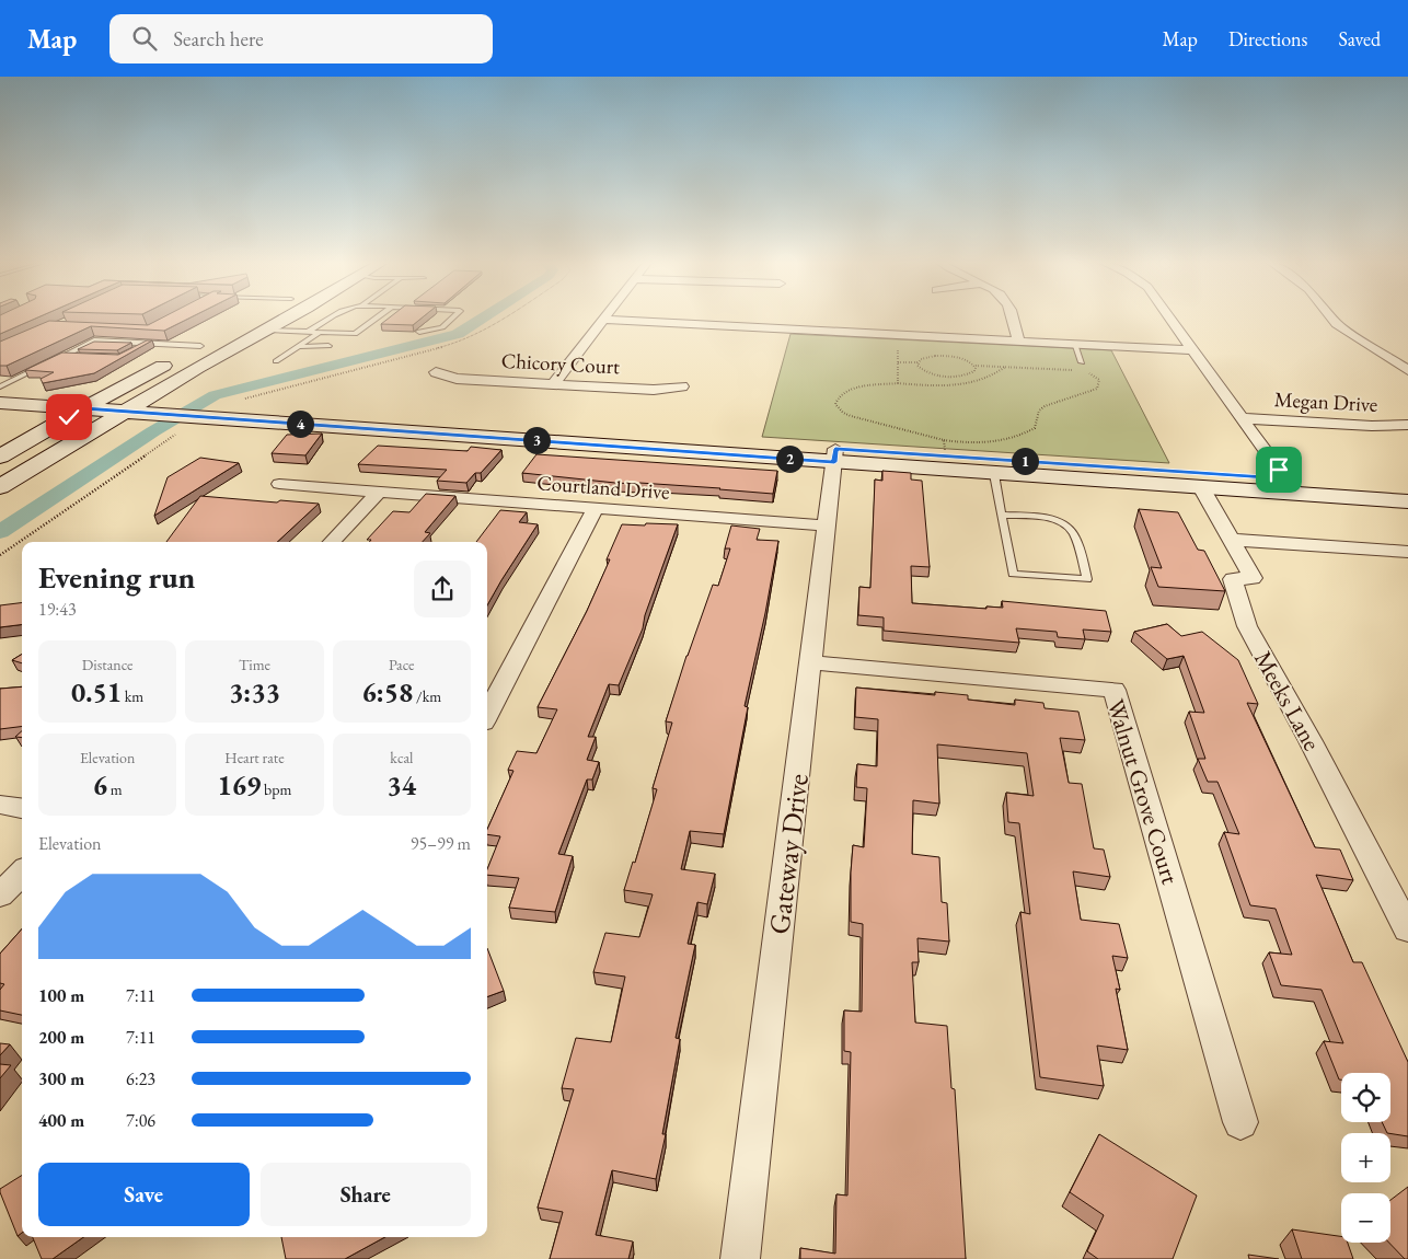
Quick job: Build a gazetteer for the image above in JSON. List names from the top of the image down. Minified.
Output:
{"streets":{"street":["Chicory Court","Megan Drive","Courtland Drive","Meeks Lane","Walnut Grove Court","Gateway Drive"]},"crossings":[["Courtland Drive","Gateway Drive"],["Walnut Grove Court","Gateway Drive"]],"page":{"header":"Map","search":"Search here","nav":["Map","Directions","Saved"],"pins":["4","3","2","1"],"heading":["Evening run","19:43"],"stats":[["Distance","0.51 km"],["Time","3:33"],["Pace","6:58 /km"],["Elevation","6 m"],["Heart rate","169 bpm"],["kcal","34"]],"chart":["Elevation","95–99 m"],"list":[{"name":"100 m","note":"7:11"},{"name":"200 m","note":"7:11"},{"name":"300 m","note":"6:23"},{"name":"400 m","note":"7:06"}],"map_buttons":["+","−"],"buttons":["Save","Share"]}}
